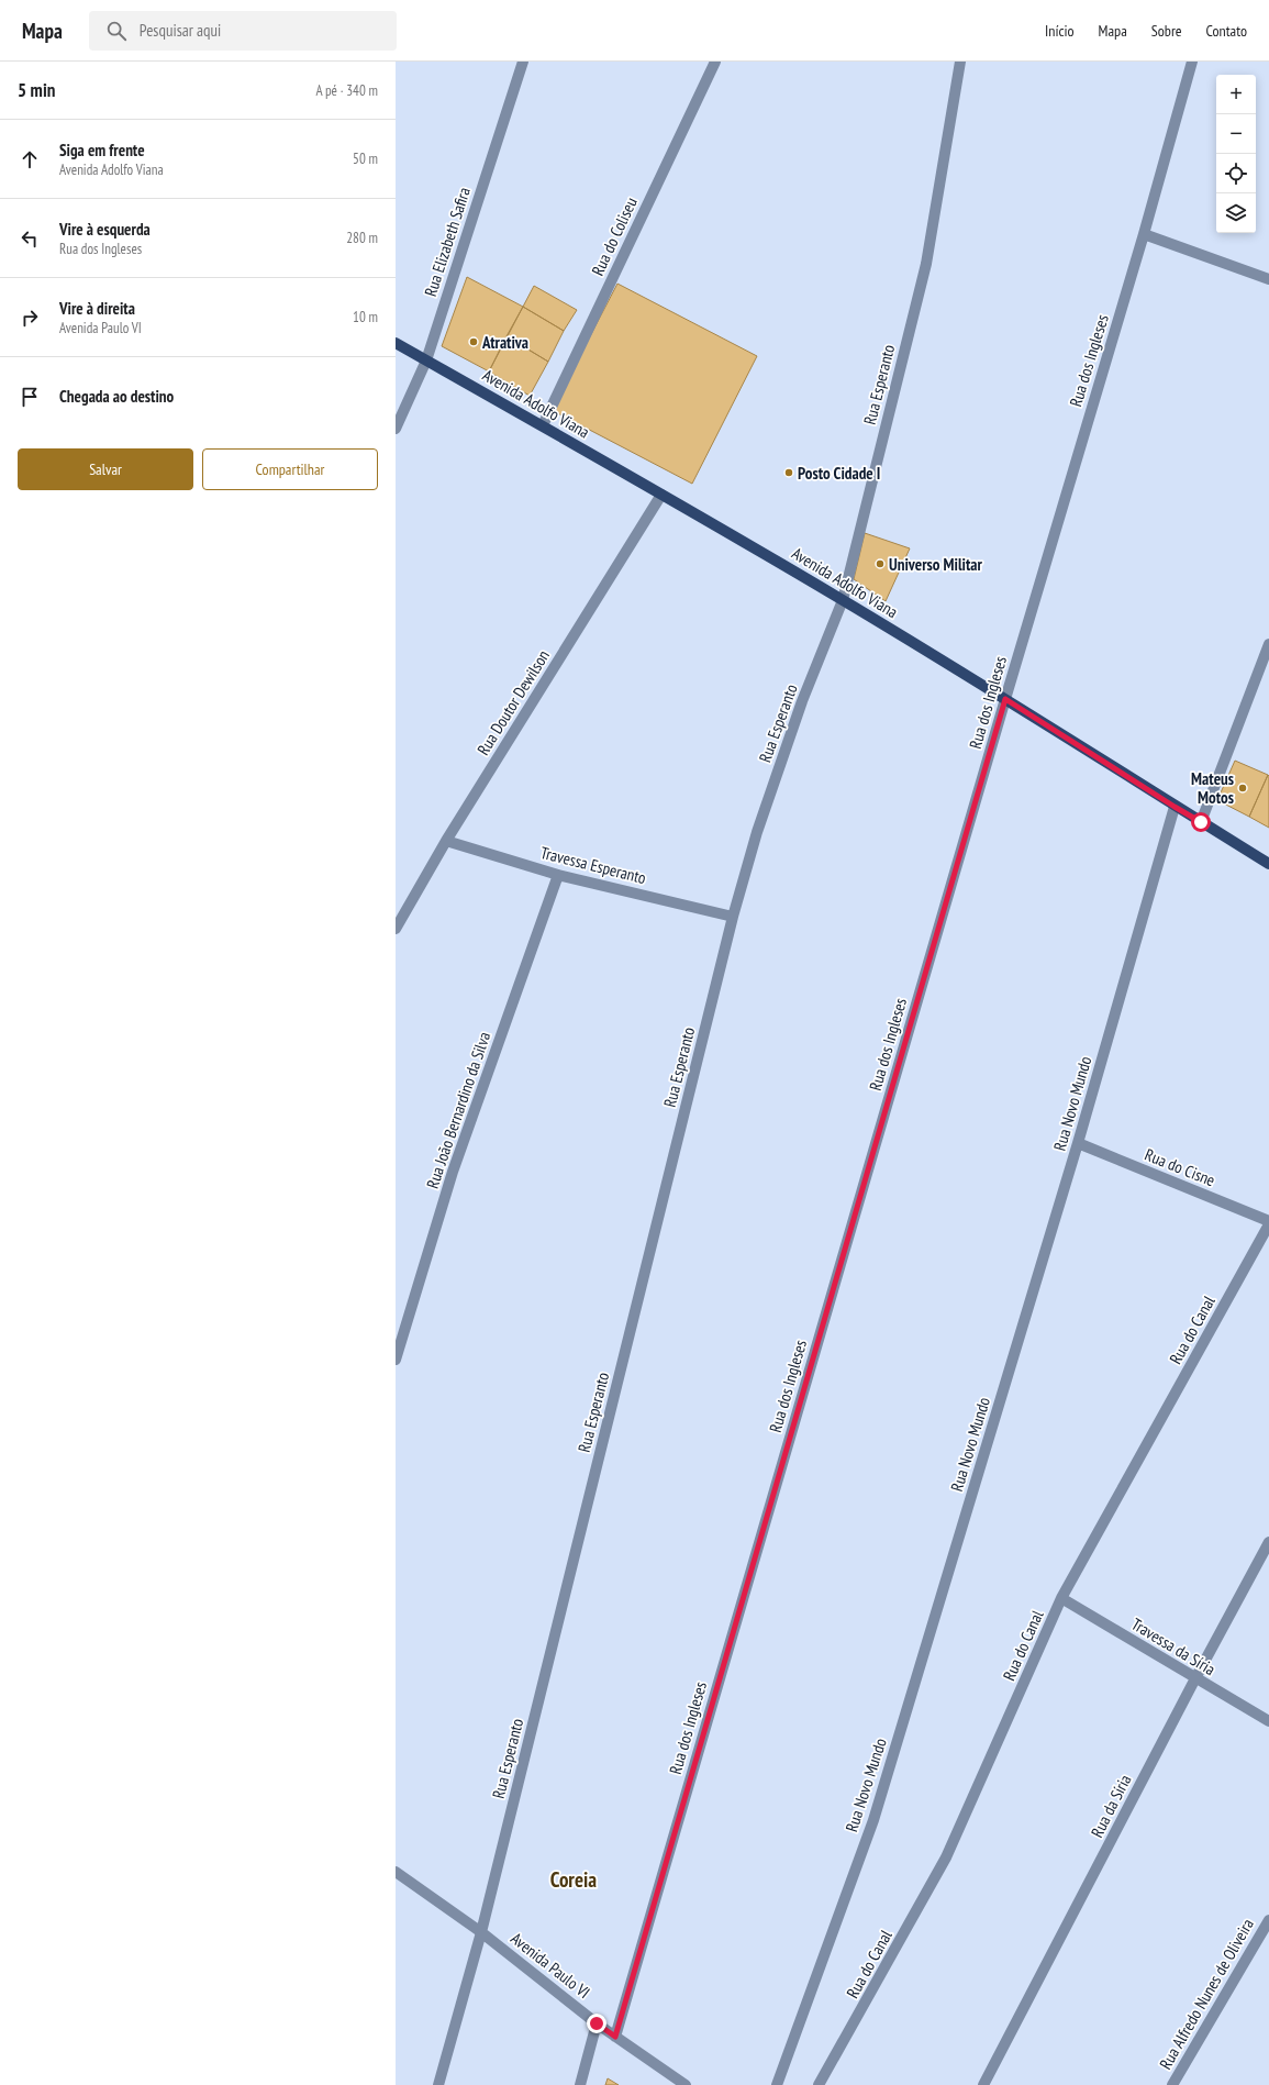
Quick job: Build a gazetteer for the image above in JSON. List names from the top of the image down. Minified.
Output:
{"streets":{"main road":["Avenida Adolfo Viana"],"street":["Rua do Coliseu","Rua Elizabeth Safira","Rua dos Ingleses","Rua Esperanto","Rua Doutor Dewilson","Travessa Esperanto","Rua Novo Mundo","Rua João Bernardino da Silva","Rua do Cisne","Rua do Canal","Travessa da Síria","Rua da Síria","Avenida Paulo VI","Rua Alfredo Nunes de Oliveira"]},"crossings":[["Rua do Coliseu","Avenida Adolfo Viana"],["Rua Elizabeth Safira","Avenida Adolfo Viana"],["Rua dos Ingleses","Avenida Adolfo Viana"],["Rua dos Ingleses","Avenida Paulo VI"],["Rua Esperanto","Avenida Adolfo Viana"],["Rua Esperanto","Travessa Esperanto"],["Rua Esperanto","Avenida Paulo VI"],["Avenida Adolfo Viana","Rua Doutor Dewilson"],["Avenida Adolfo Viana","Rua Novo Mundo"],["Rua Doutor Dewilson","Travessa Esperanto"],["Travessa Esperanto","Rua João Bernardino da Silva"],["Rua Novo Mundo","Rua do Cisne"],["Rua do Cisne","Rua do Canal"],["Rua do Canal","Travessa da Síria"],["Travessa da Síria","Rua da Síria"]],"districts":["Coreia"],"places":["Atrativa","Posto Cidade I","Universo Militar","Mateus Motos"],"page":{"header":"Mapa","search":"Pesquisar aqui","nav":["Início","Mapa","Sobre","Contato"],"heading":["5 min","A pé · 340 m"],"map_buttons":["+","−"],"list":[["Siga em frente","Avenida Adolfo Viana","50 m"],["Vire à esquerda","Rua dos Ingleses","280 m"],["Vire à direita","Avenida Paulo VI","10 m"],"Chegada ao destino"],"buttons":["Salvar","Compartilhar"]}}
